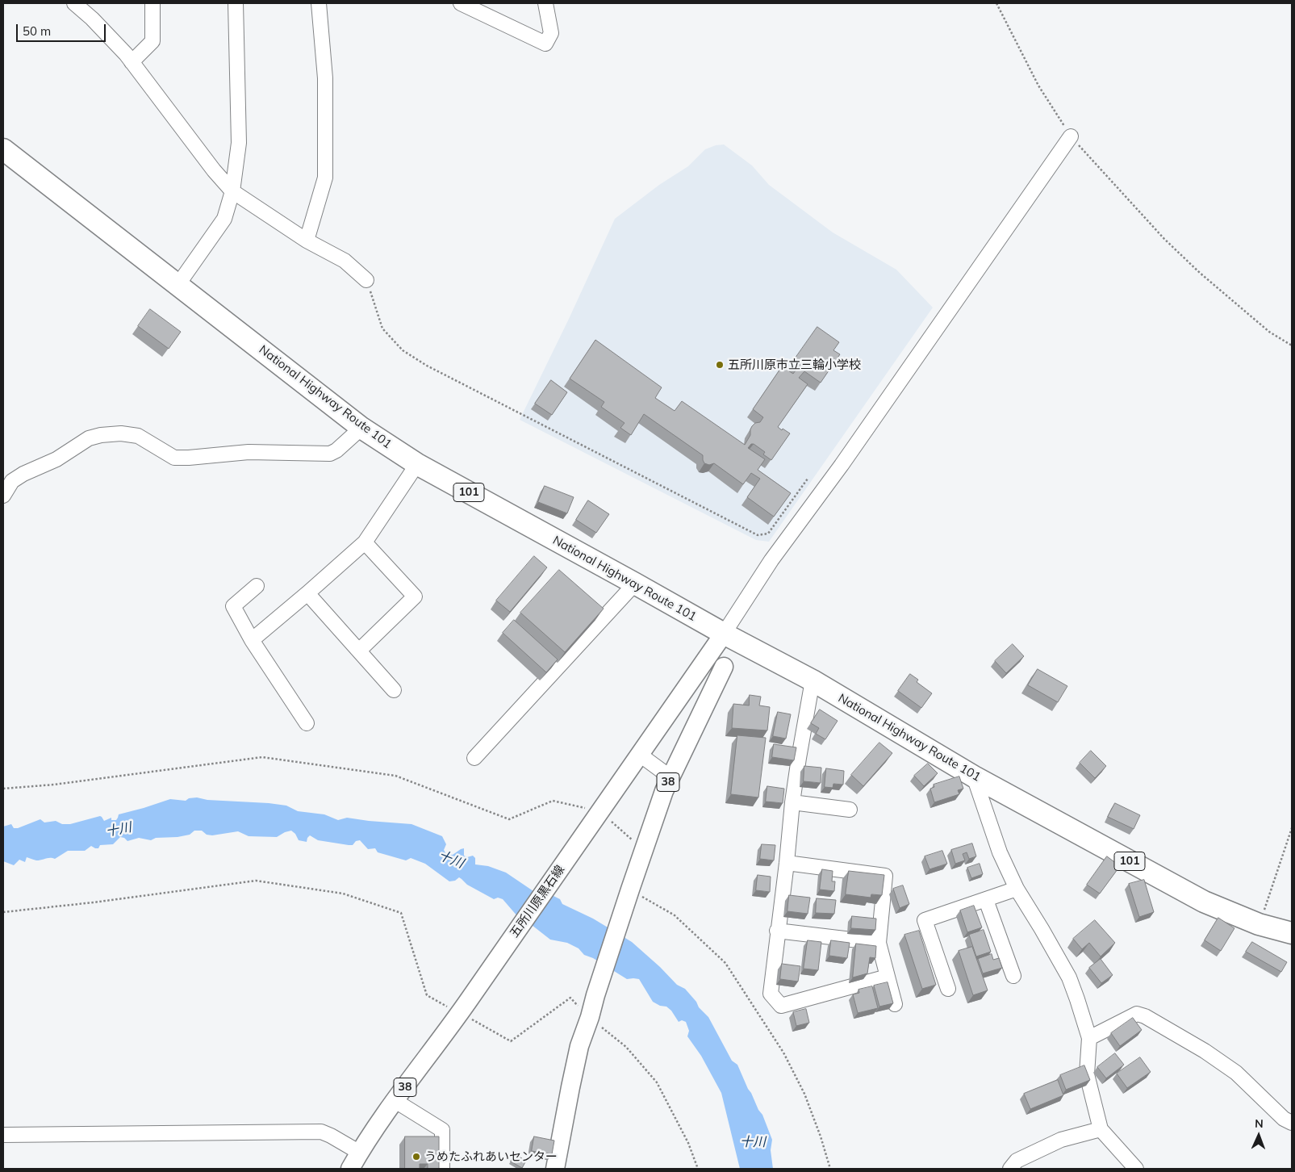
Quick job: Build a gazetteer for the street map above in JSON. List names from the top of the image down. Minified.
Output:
{"streets":{"highway":["National Highway Route 101","101"],"main road":["38","五所川原黒石線"]},"crossings":[["National Highway Route 101","五所川原黒石線"]],"water":["十川"],"places":["五所川原市立三輪小学校","うめたふれあいセンター"],"scale_bar":"50 m","north":"top"}
